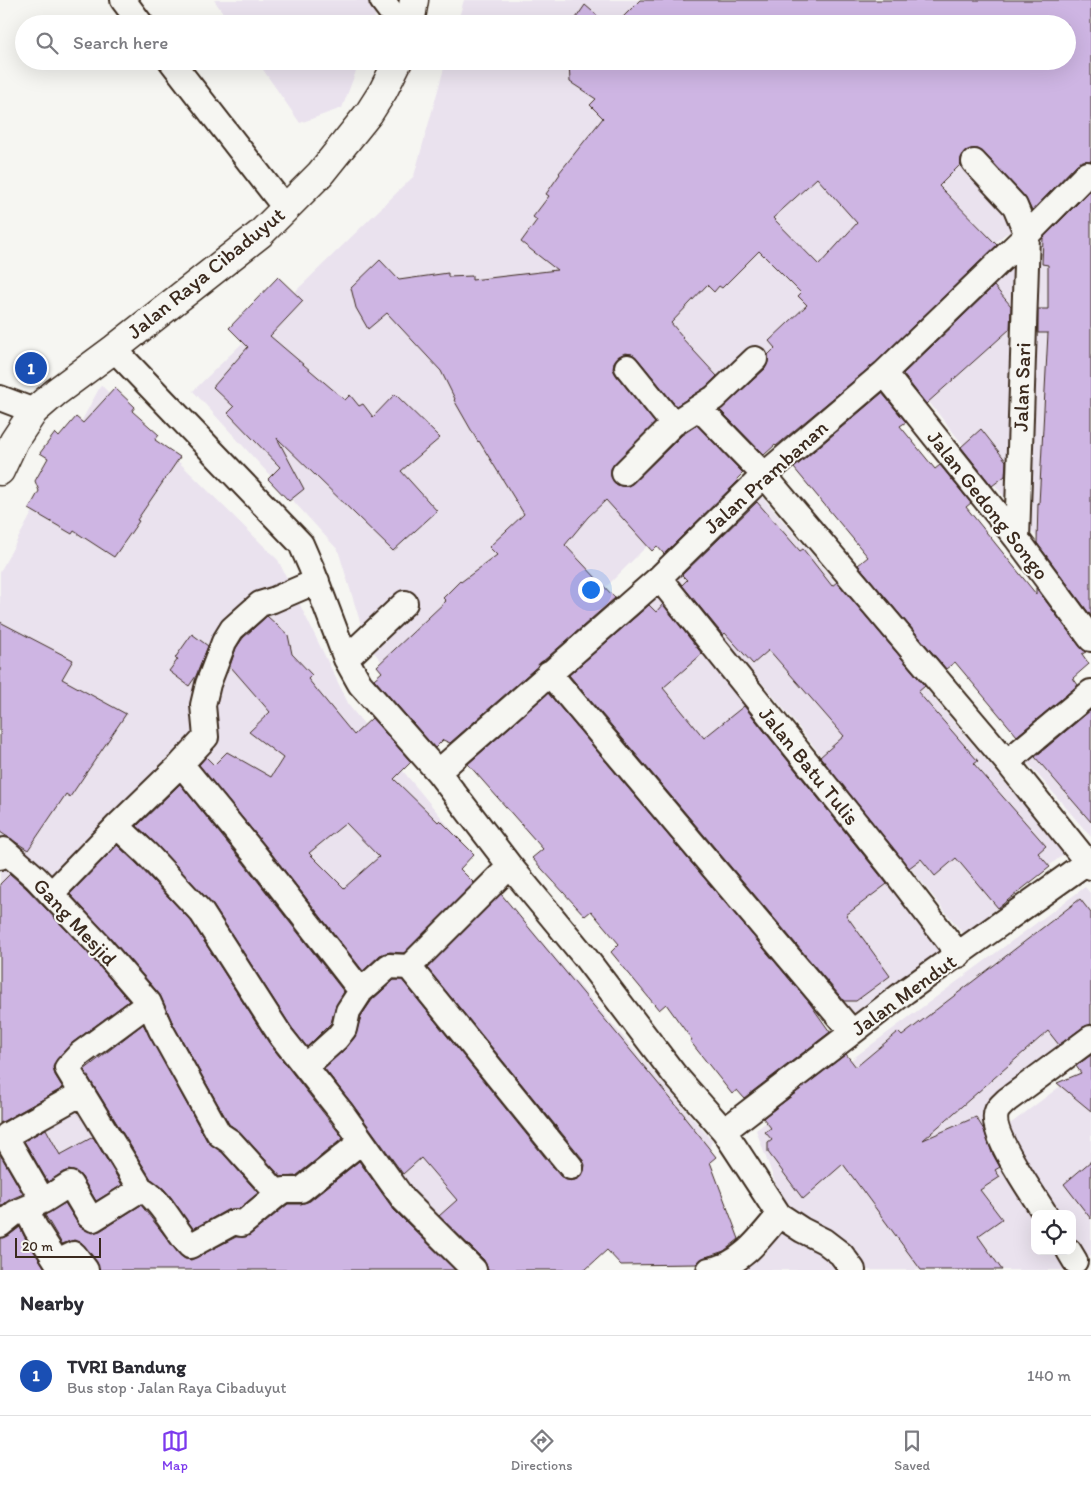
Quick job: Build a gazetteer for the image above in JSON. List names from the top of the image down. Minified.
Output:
{"streets":{"main road":["Jalan Raya Cibaduyut"],"street":["Jalan Sari","Jalan Prambanan","Jalan Gedong Songo","Jalan Batu Tulis","Gang Mesjid","Jalan Mendut"]},"crossings":[["Jalan Sari","Jalan Prambanan"],["Jalan Sari","Jalan Gedong Songo"],["Jalan Prambanan","Jalan Gedong Songo"],["Jalan Prambanan","Jalan Batu Tulis"],["Jalan Batu Tulis","Jalan Mendut"]],"scale_bar":"20 m","page":{"search":"Search here","pins":"1","scale":"20 m","heading":"Nearby","list":[{"mark":"1","name":"TVRI Bandung","note":"Bus stop · Jalan Raya Cibaduyut","value":"140 m"}],"nav":["Map","Directions","Saved"]}}
